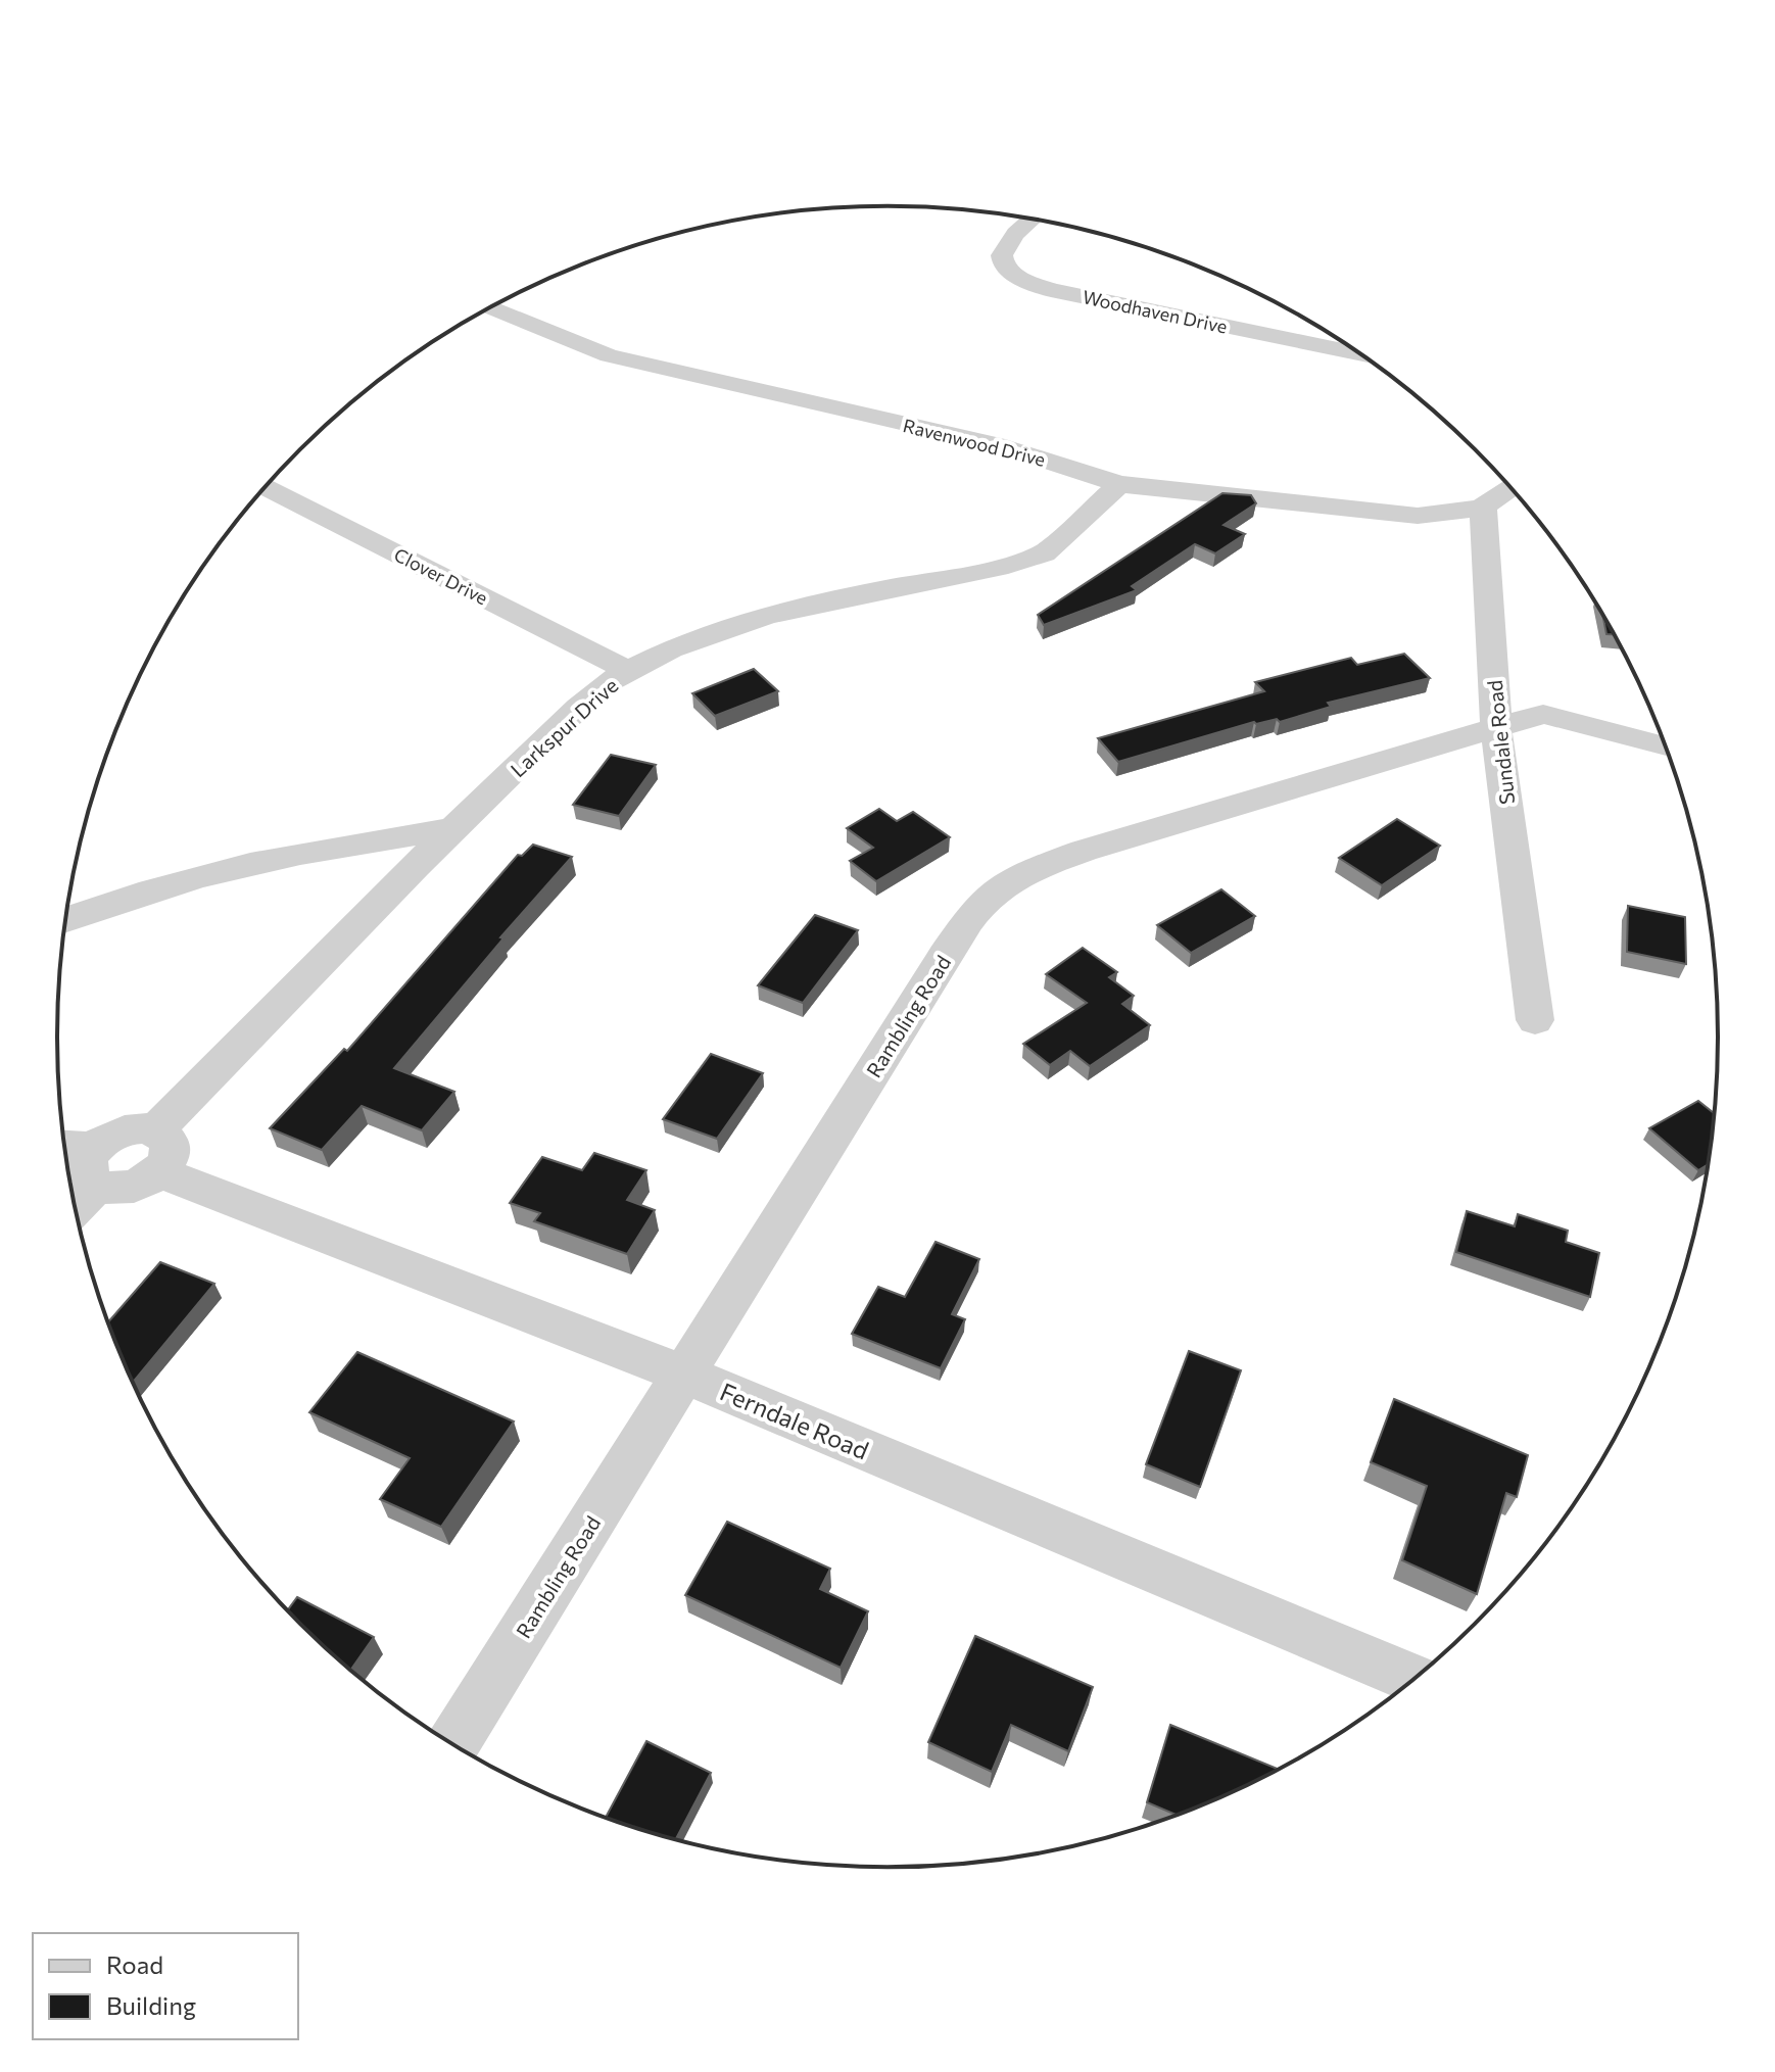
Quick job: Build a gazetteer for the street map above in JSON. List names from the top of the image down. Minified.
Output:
{"streets":{"street":["Woodhaven Drive","Ravenwood Drive","Clover Drive","Larkspur Drive","Sundale Road","Rambling Road","Ferndale Road"]},"crossings":[["Ravenwood Drive","Larkspur Drive"],["Ravenwood Drive","Sundale Road"],["Clover Drive","Larkspur Drive"],["Larkspur Drive","Ferndale Road"],["Sundale Road","Rambling Road"],["Rambling Road","Ferndale Road"]],"legend":["Road","Building"]}
